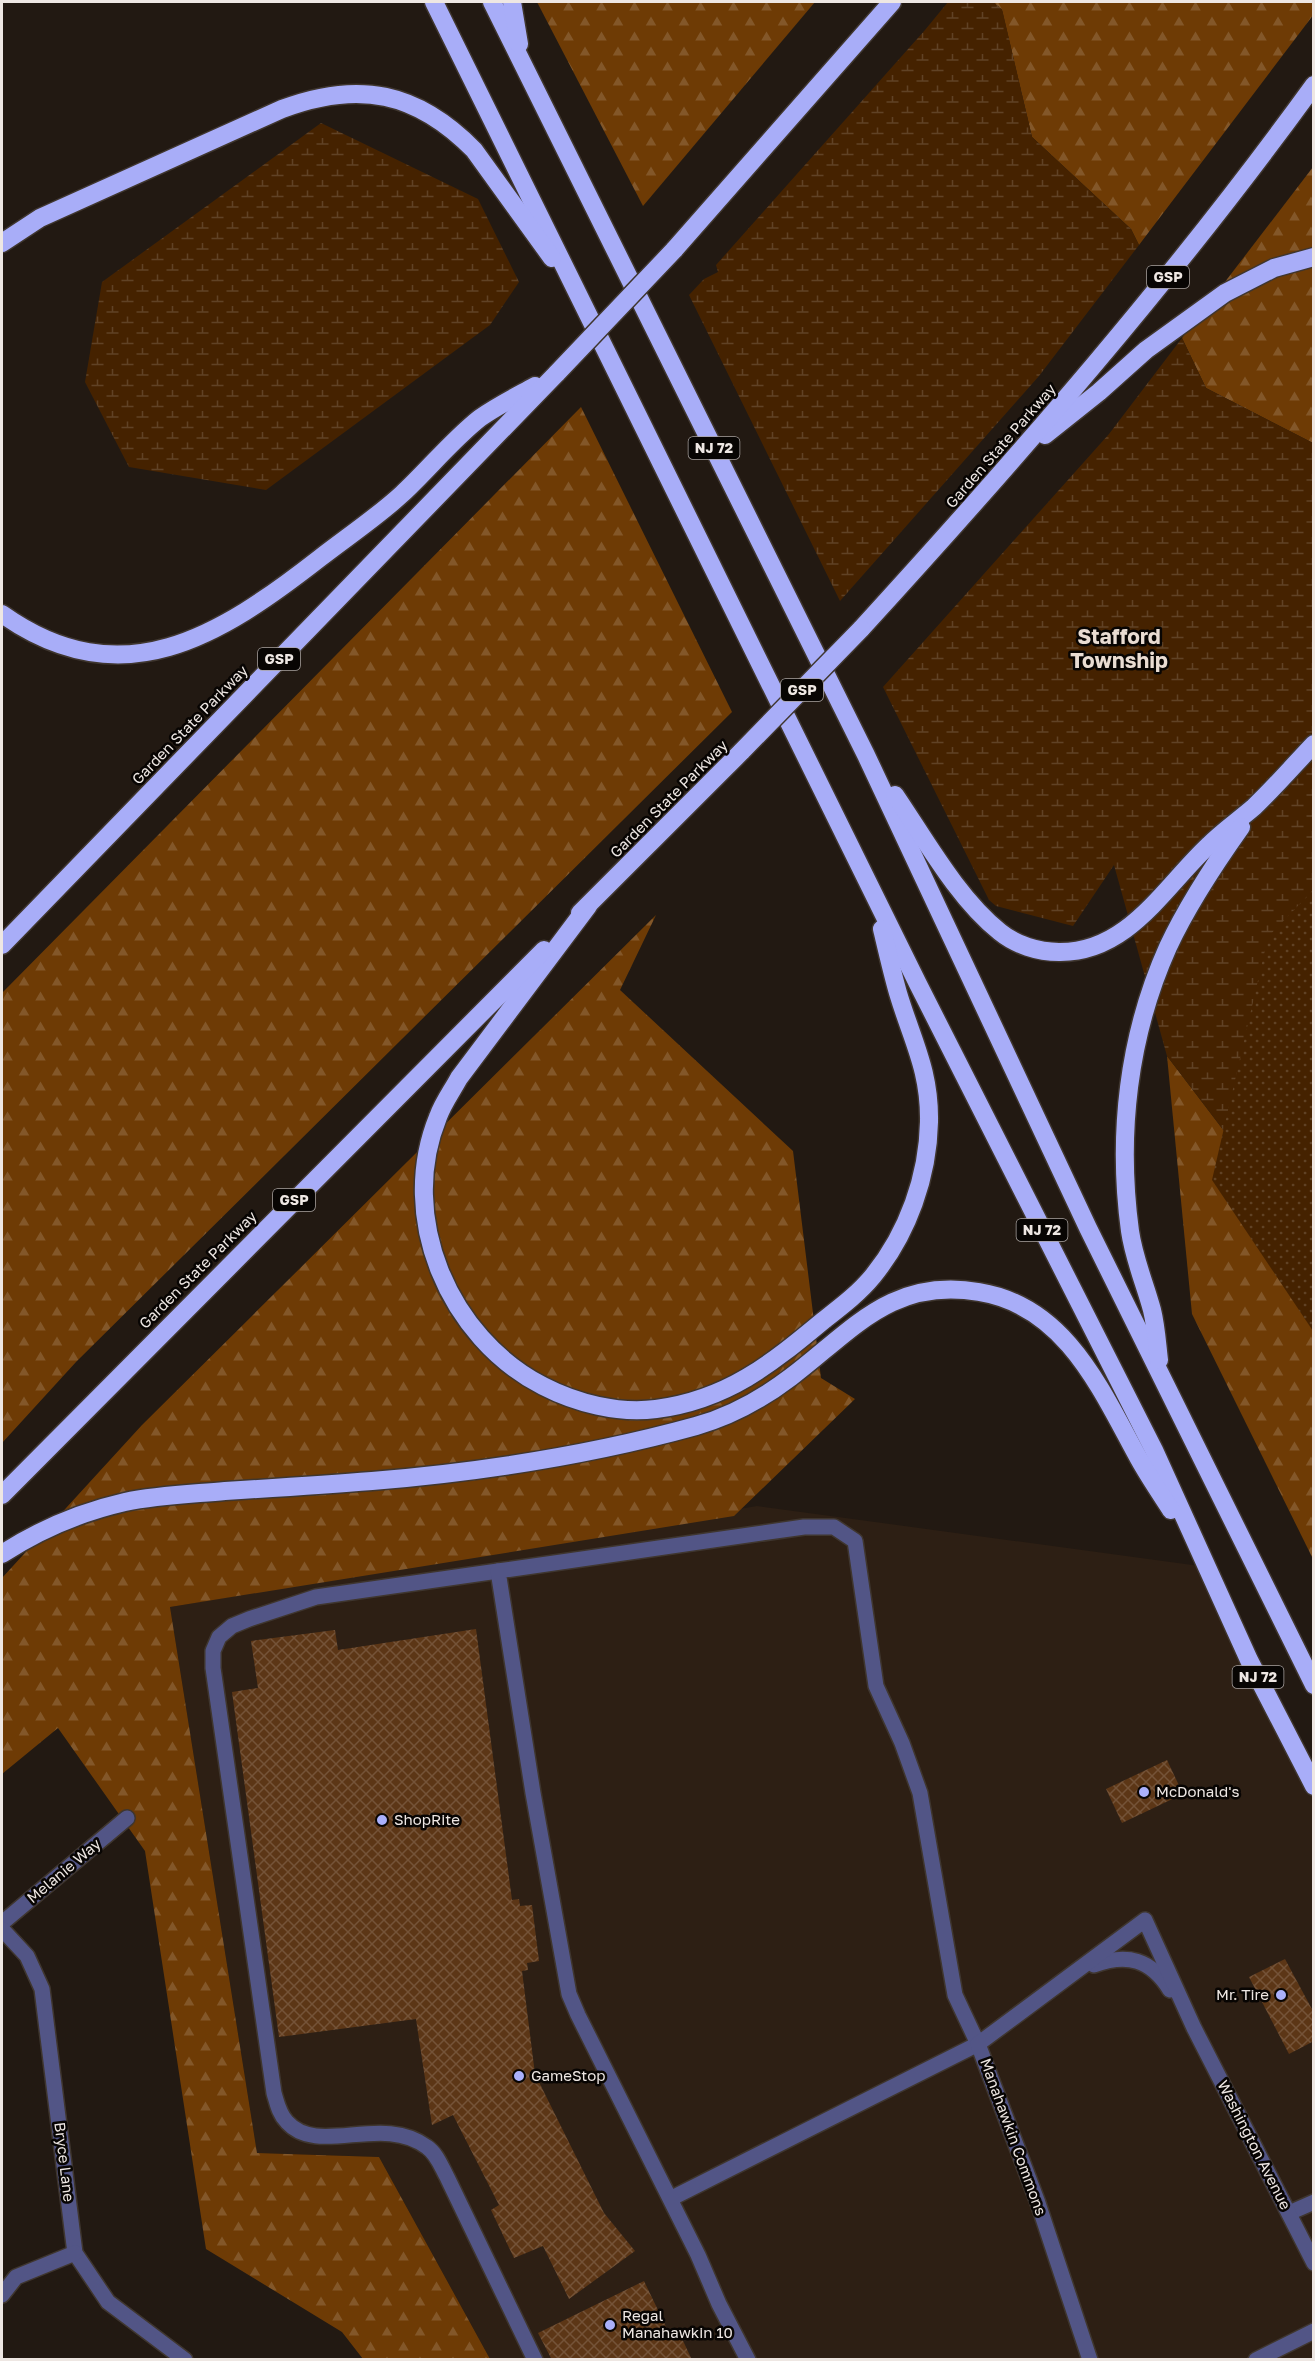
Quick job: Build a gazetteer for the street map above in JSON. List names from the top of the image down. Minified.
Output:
{"streets":{"highway":["GSP","Garden State Parkway","NJ 72"],"street":["Melanie Way","Manahawkin Commons","Washington Avenue","Bryce Lane"]},"crossings":[["Manahawkin Commons","Washington Avenue"]],"districts":["Stafford Township"],"places":["McDonald's","ShopRite","Mr. Tire","GameStop","Regal Manahawkin 10"]}
